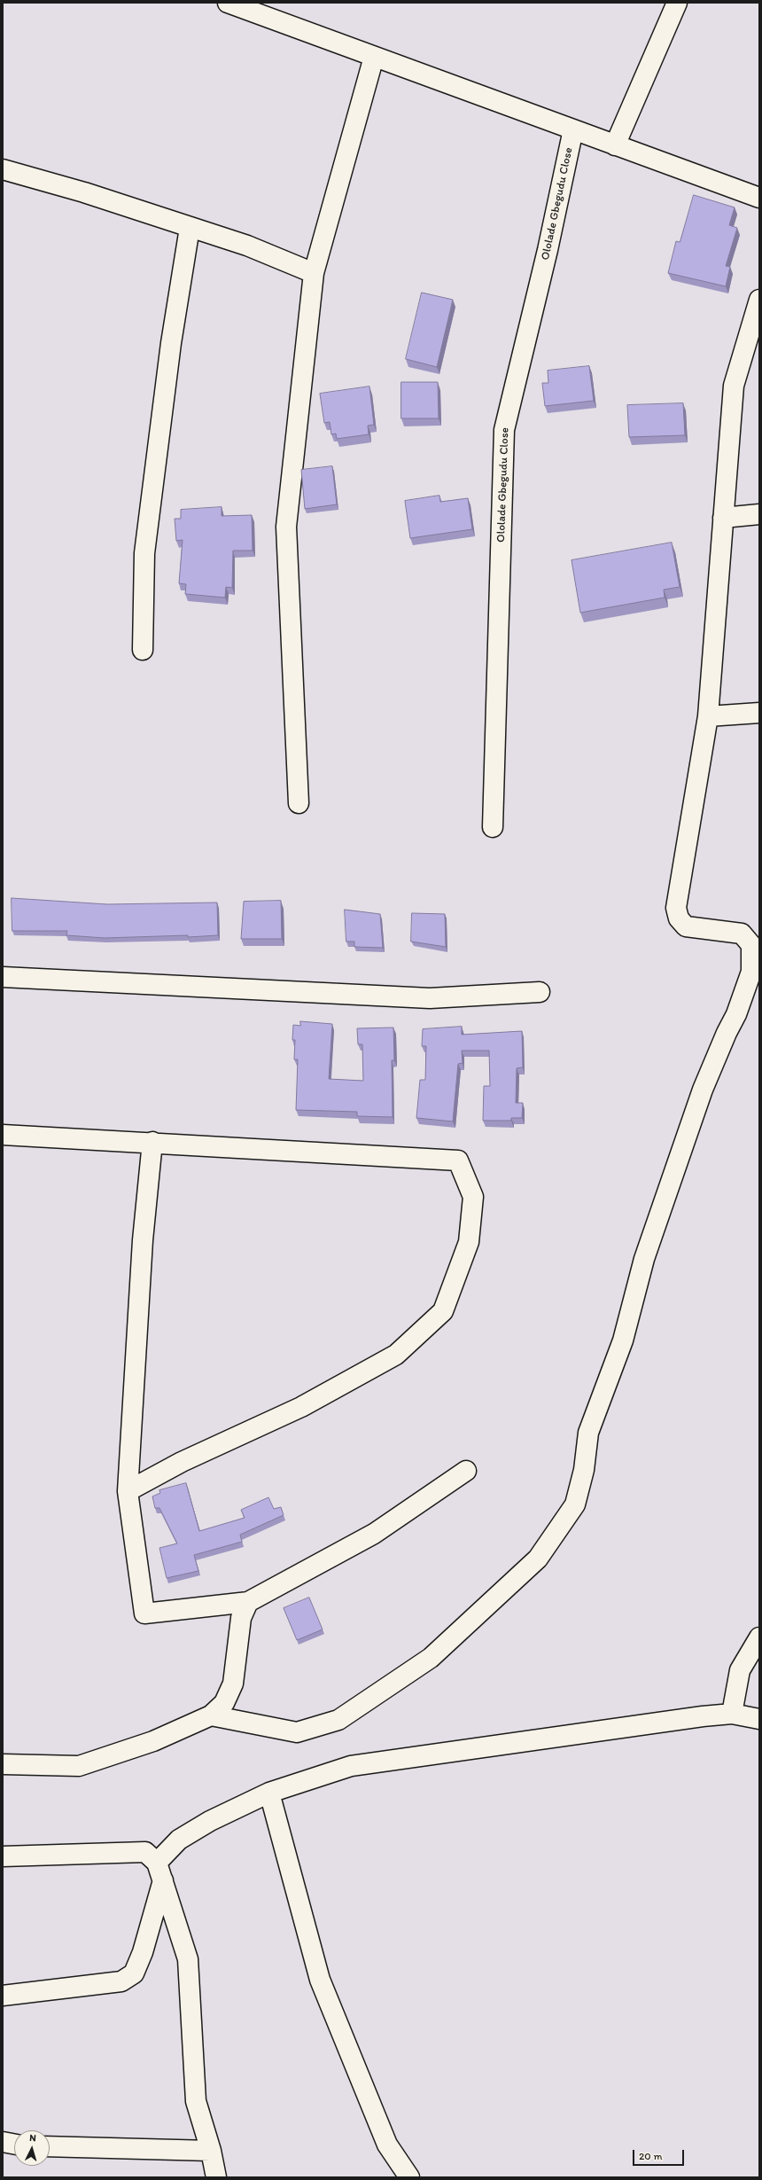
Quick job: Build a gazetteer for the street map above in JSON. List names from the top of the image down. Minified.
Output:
{"streets":{"street":["Ololade Gbegudu Close"]},"scale_bar":"20 m","north":"top"}
